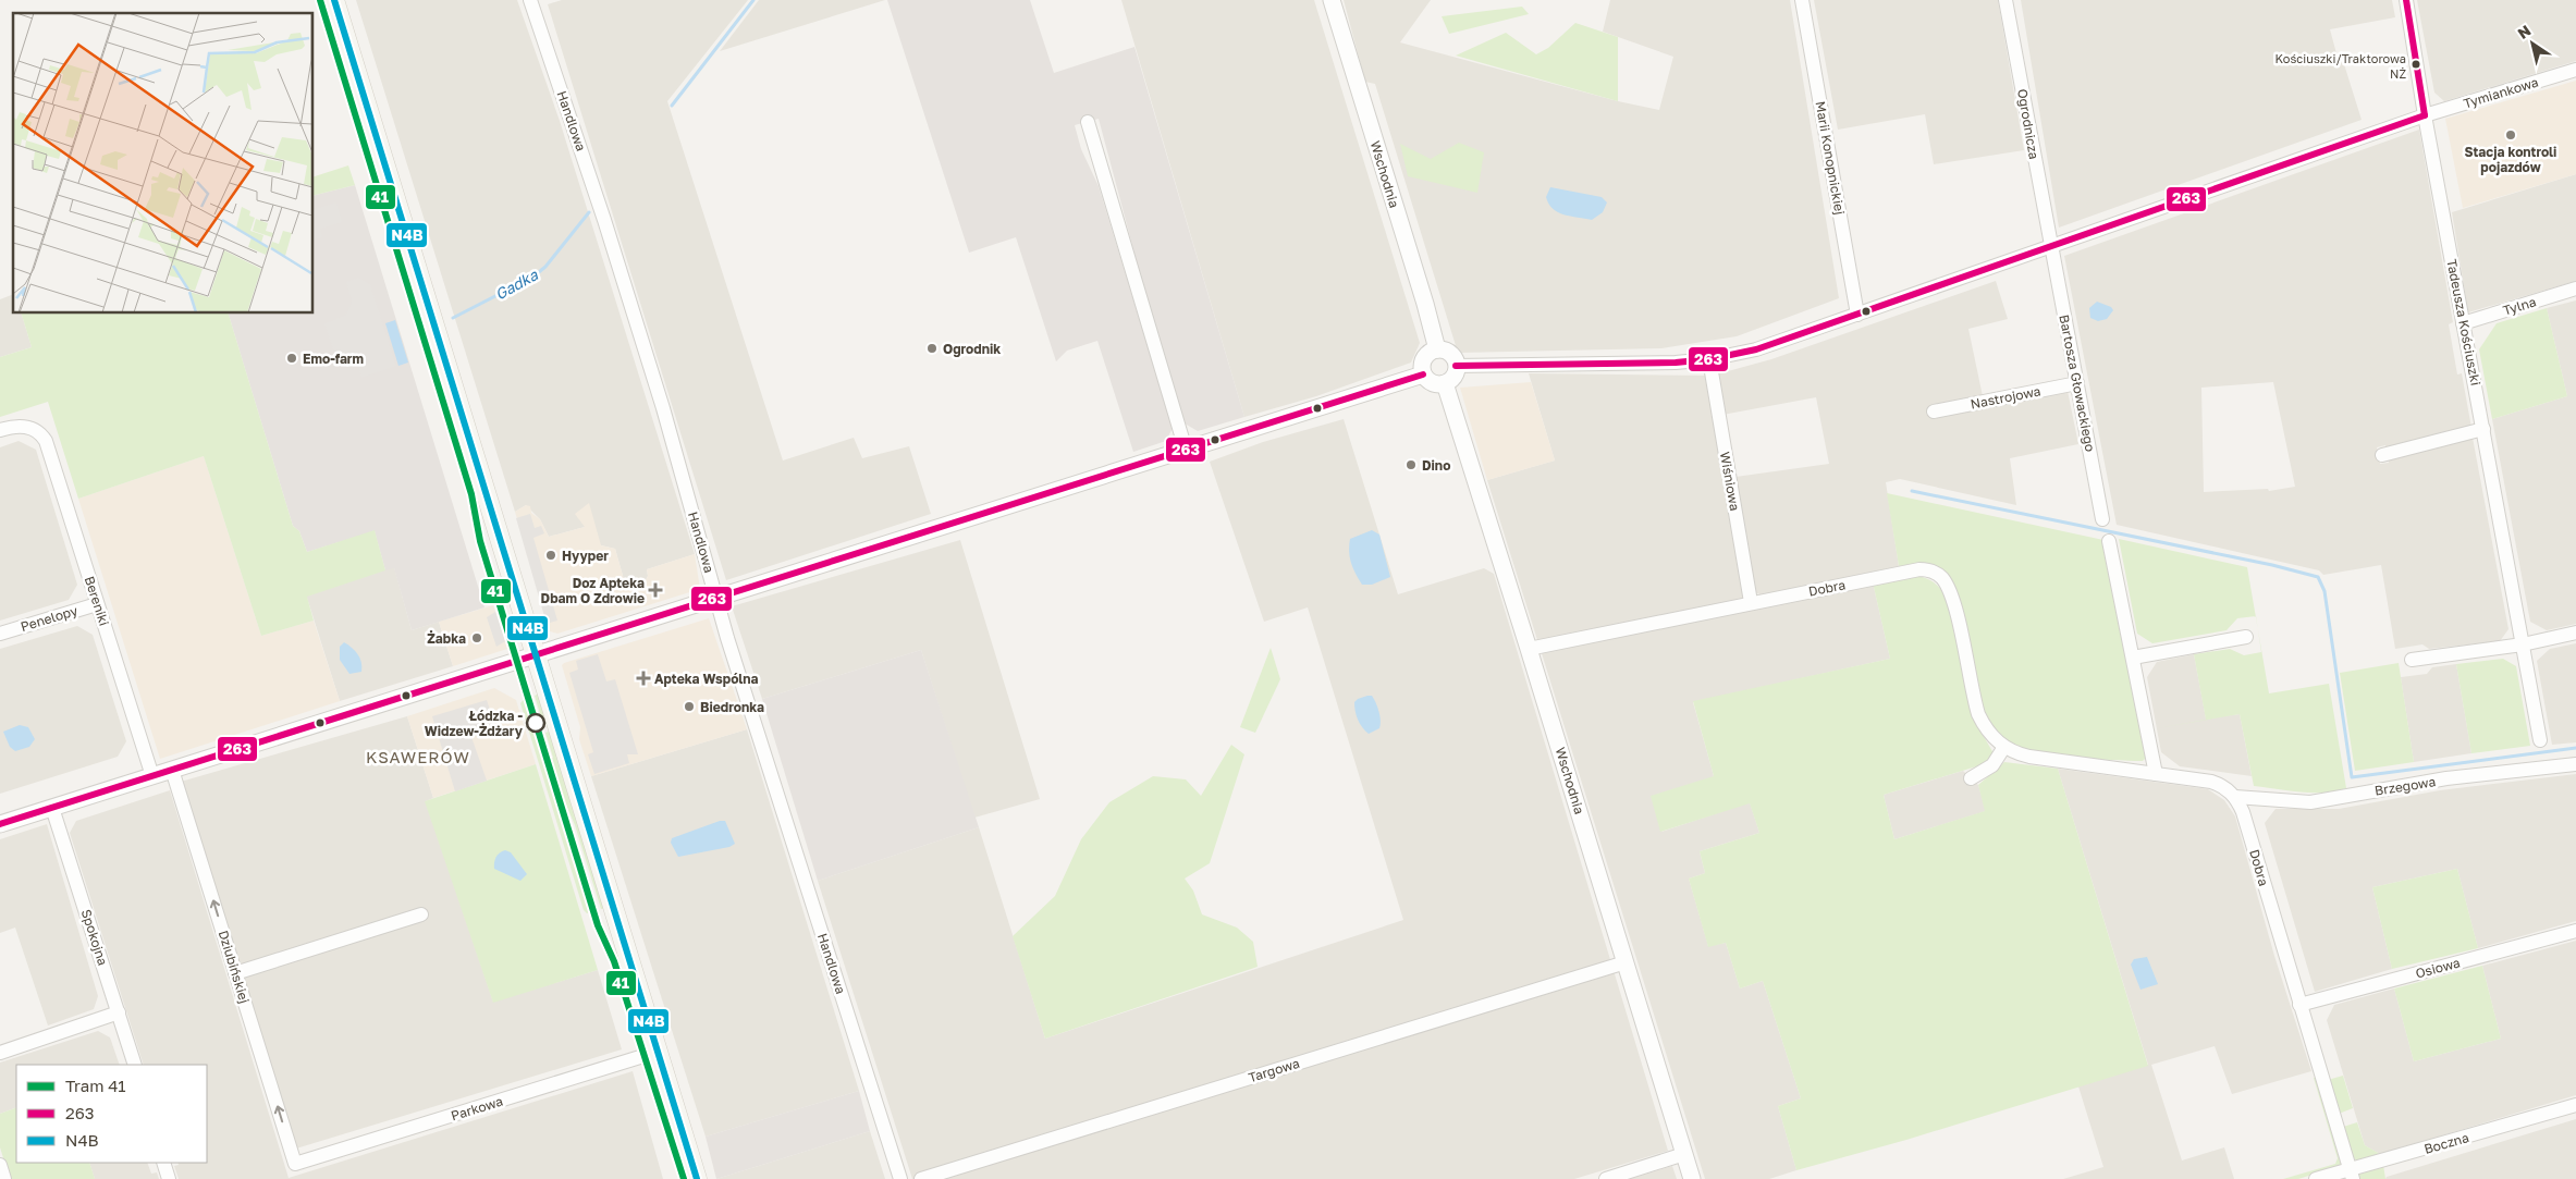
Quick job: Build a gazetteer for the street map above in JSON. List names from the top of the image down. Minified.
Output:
{"streets":{"street":["Tymiankowa","Handlowa","Ogrodnicza","Marii Konopnickiej","Wschodnia","Tylna","Tadeusza Kościuszki","Bartosza Głowackiego","Nastrojowa","Wiśniowa","Dobra","Bereniki","Penelopy","Brzegowa","Spokojna","Dziubińskiej","Osiowa","Targowa","Parkowa","Boczna"]},"crossings":[["Tymiankowa","Ogrodnicza"],["Tymiankowa","Marii Konopnickiej"],["Tymiankowa","Wschodnia"],["Tymiankowa","Tadeusza Kościuszki"],["Tymiankowa","Bartosza Głowackiego"],["Tymiankowa","Wiśniowa"],["Ogrodnicza","Bartosza Głowackiego"],["Wschodnia","Dobra"],["Wschodnia","Targowa"],["Tylna","Tadeusza Kościuszki"],["Bartosza Głowackiego","Nastrojowa"],["Wiśniowa","Dobra"],["Dobra","Brzegowa"],["Dobra","Osiowa"],["Dobra","Boczna"],["Bereniki","Penelopy"],["Dziubińskiej","Parkowa"]],"one_way":["Dziubińskiej"],"districts":["KSAWERÓW"],"water":["Gadka"],"places":{"other":["Kościuszki/Traktorowa NŻ","Stacja kontroli pojazdów","Ogrodnik","Emo-farm","Dino","Hyyper","Żabka","Biedronka","Łódzka - Widzew-Żdżary"],"health":["Doz Apteka Dbam O Zdrowie","Apteka Wspólna"]},"lines":["tram line 41","transit line 263","transit line N4B"],"legend":["Tram 41","263","N4B"],"north":"top left"}
